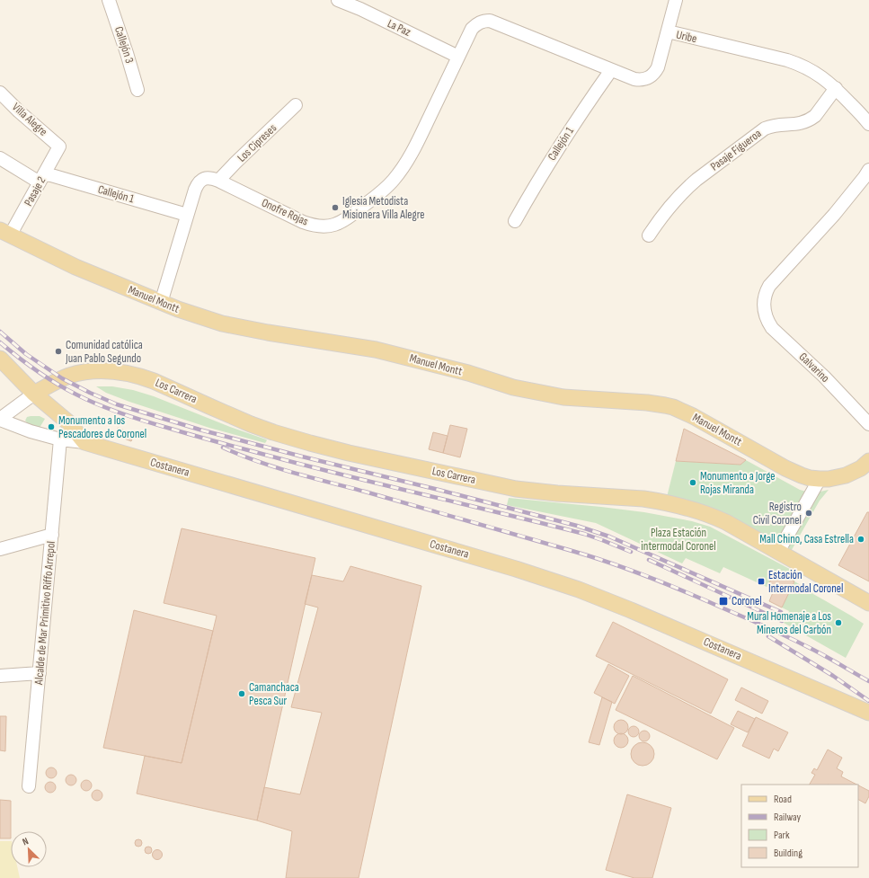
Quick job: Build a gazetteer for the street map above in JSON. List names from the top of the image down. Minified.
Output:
{"streets":{"main road":["Manuel Montt","Los Carrera","Costanera"],"street":["La Paz","Uribe","Callejón 3","Villa Alegre","Los Cipreses","Callejón 1","Pasaje Figueroa","Pasaje 2","Onofre Rojas","Galvarino","Alcalde de Mar Primitivo Riffo Arrepol"]},"crossings":[["La Paz","Onofre Rojas"],["Uribe","Callejón 1"],["Uribe","Pasaje Figueroa"],["Uribe","Onofre Rojas"],["Villa Alegre","Pasaje 2"],["Los Cipreses","Onofre Rojas"],["Callejón 1","Pasaje 2"],["Callejón 1","Onofre Rojas"],["Pasaje 2","Manuel Montt"],["Onofre Rojas","Manuel Montt"]],"parks":["Plaza Estación intermodal Coronel"],"places":{"other":["Iglesia Metodista Misionera Villa Alegre","Comunidad católica Juan Pablo Segundo","Monumento a los Pescadores de Coronel","Monumento a Jorge Rojas Miranda","Registro Civil Coronel","Mall Chino, Casa Estrella","Mural Homenaje a Los Mineros del Carbón","Camanchaca Pesca Sur"],"transit":["Estación Intermodal Coronel","Coronel"]},"legend":["Road","Railway","Park","Building"],"north":"top left"}
